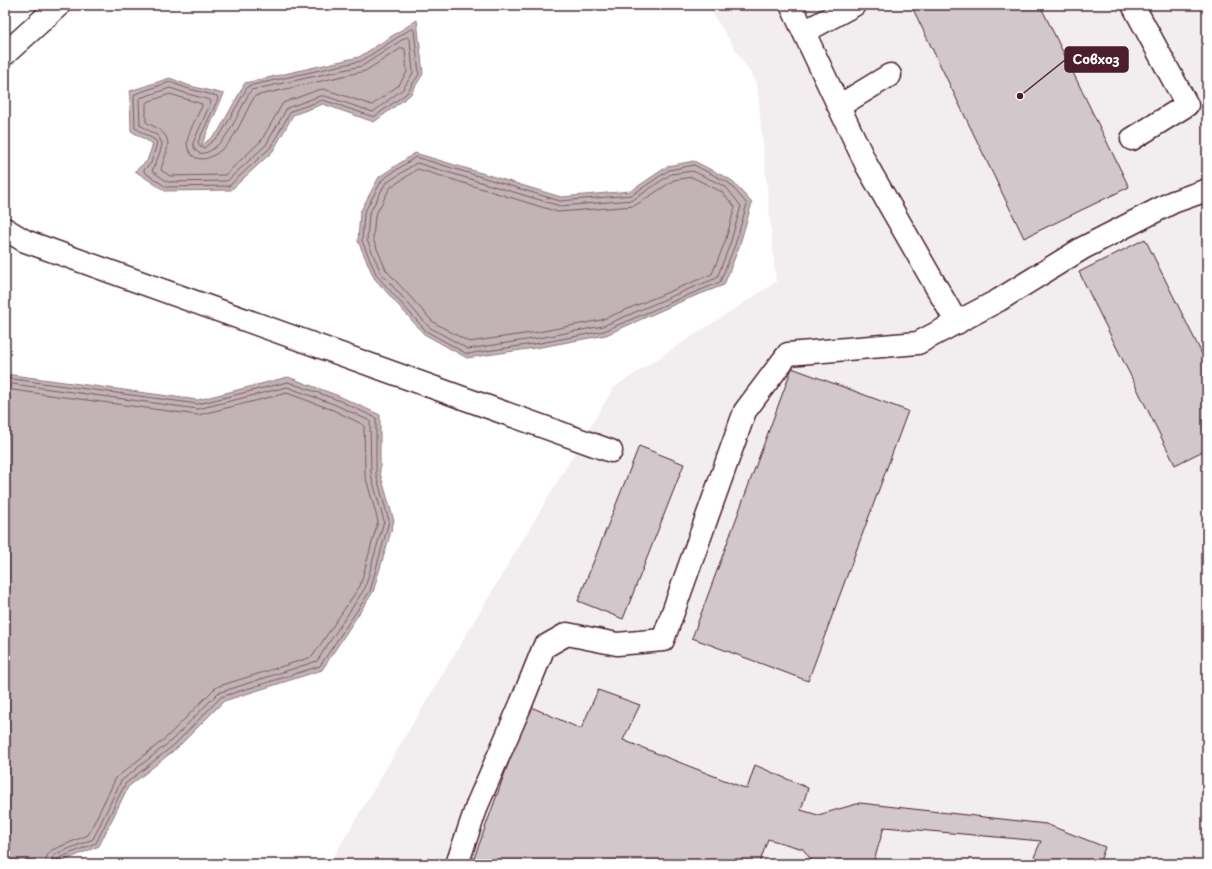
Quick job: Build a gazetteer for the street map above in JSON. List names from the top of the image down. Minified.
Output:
{"places":["Совхоз"]}
